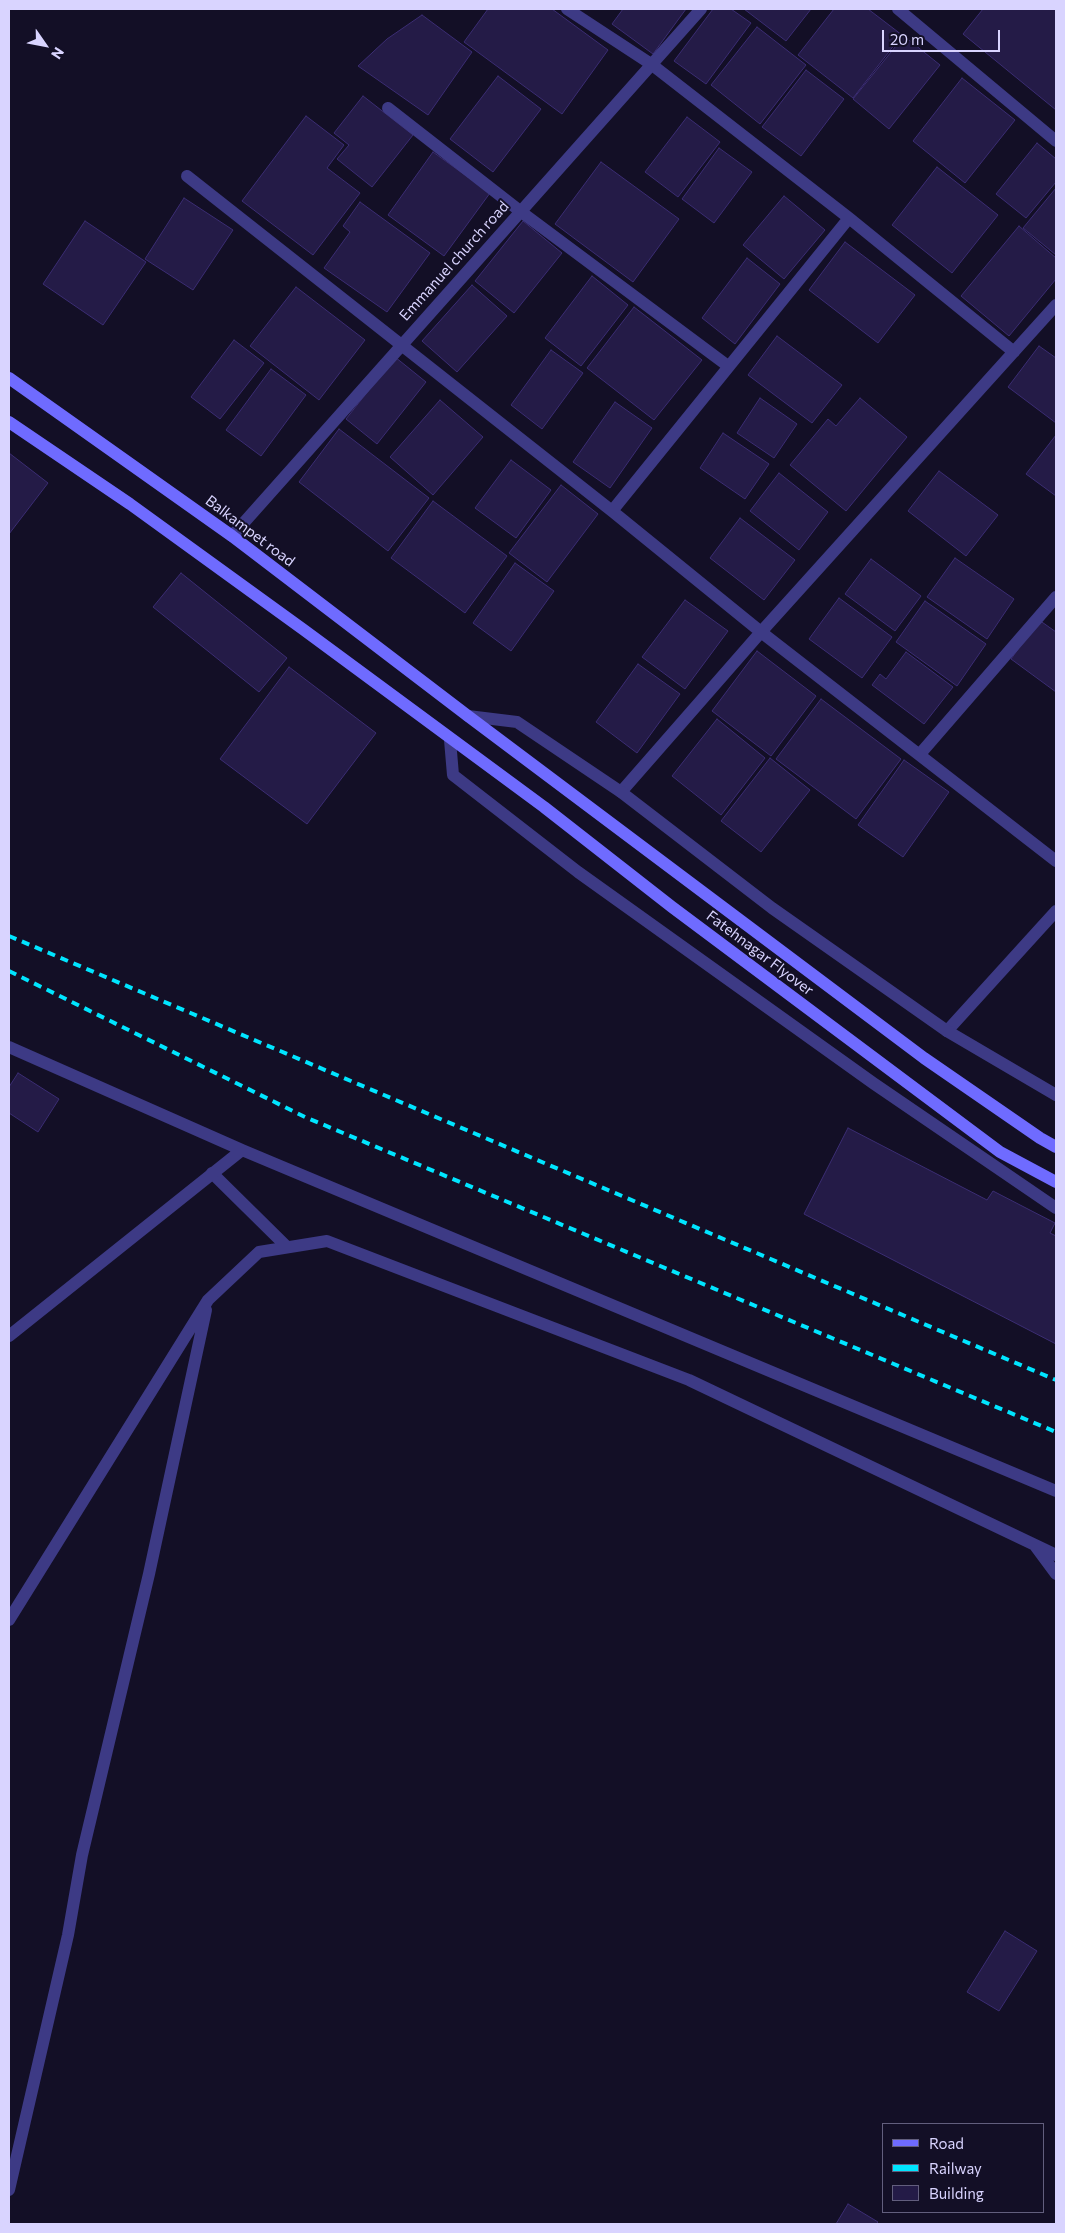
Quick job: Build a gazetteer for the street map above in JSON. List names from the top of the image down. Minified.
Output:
{"streets":{"main road":["Balkampet road","Fatehnagar Flyover"],"street":["Emmanuel church road"]},"crossings":[["Emmanuel church road","Balkampet road"],["Balkampet road","Fatehnagar Flyover"]],"legend":["Road","Railway","Building"],"scale_bar":"20 m","north":"bottom right"}
